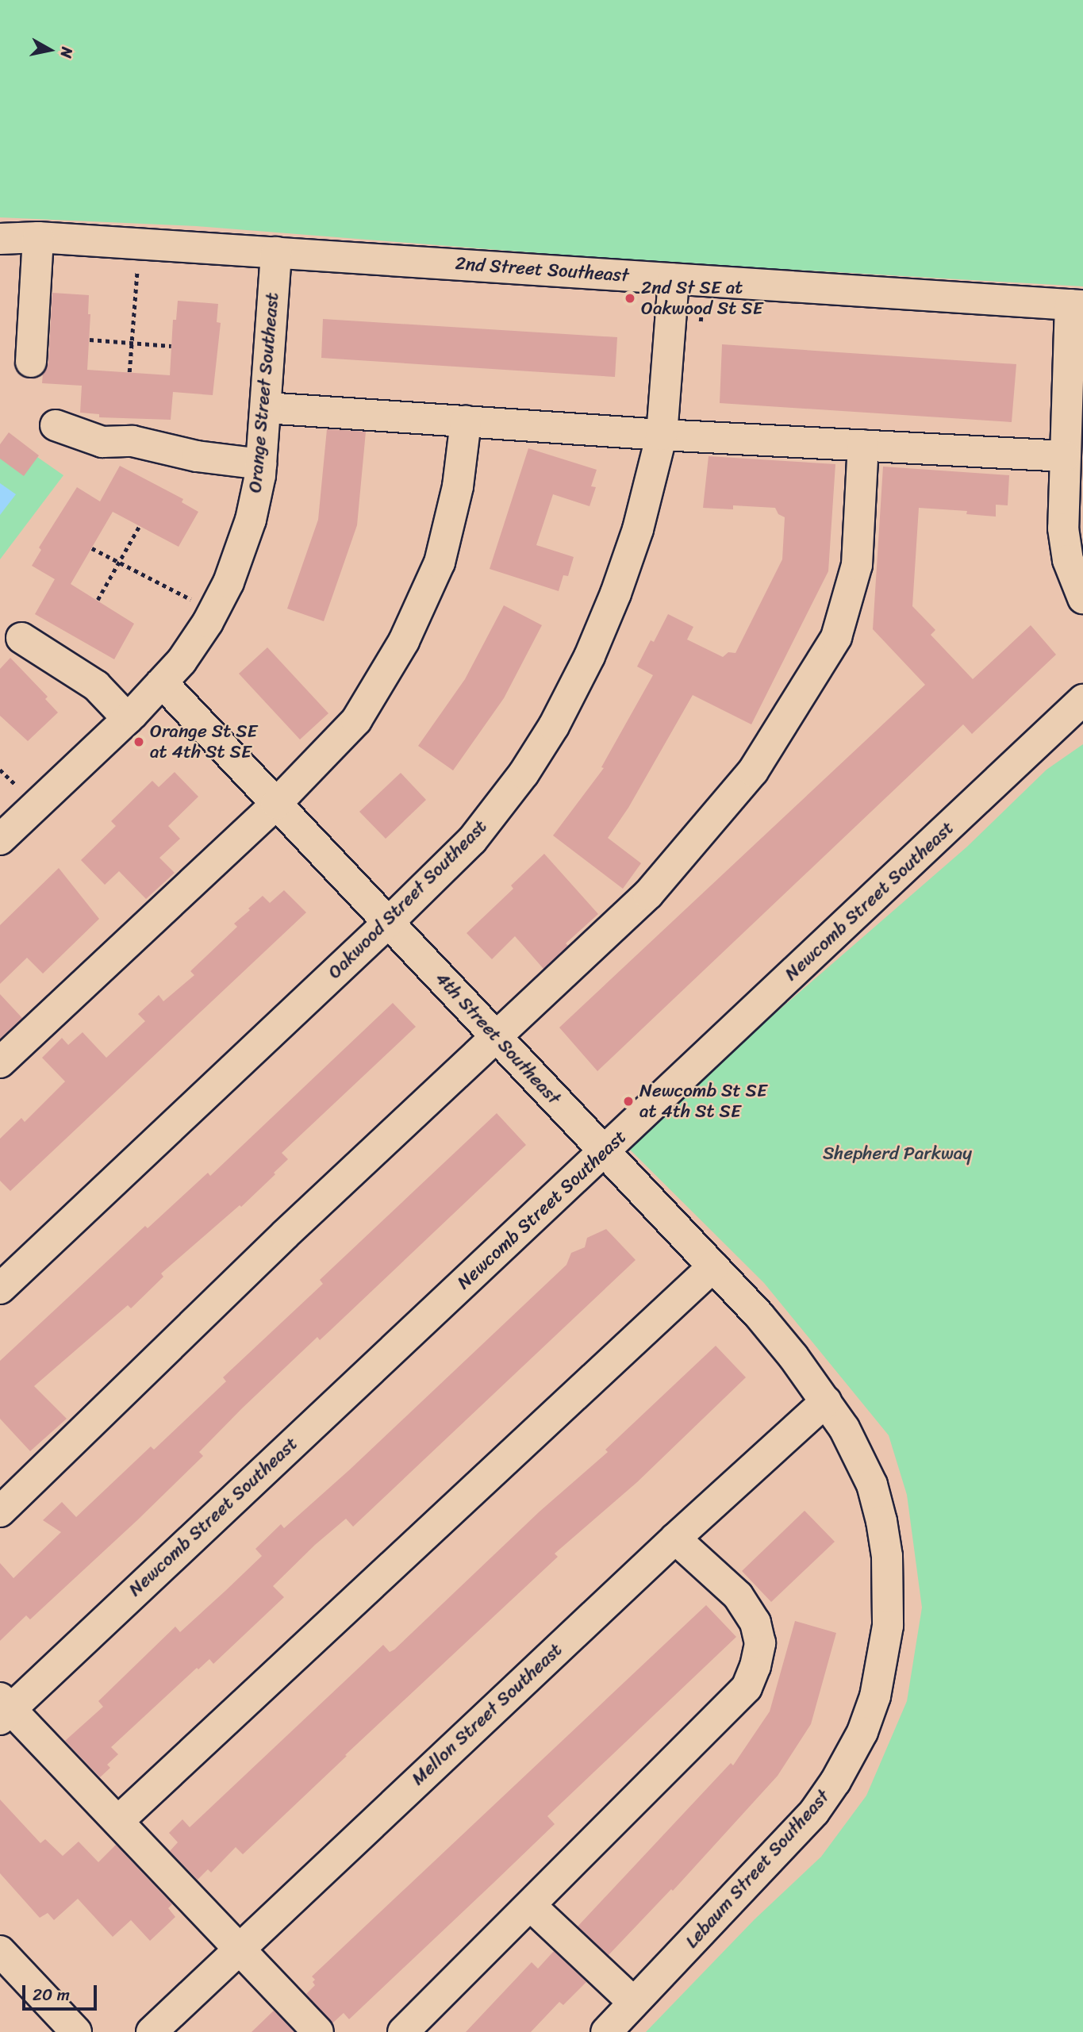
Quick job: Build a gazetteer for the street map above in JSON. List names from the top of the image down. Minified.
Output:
{"streets":{"street":["2nd Street Southeast","Orange Street Southeast","Oakwood Street Southeast","Newcomb Street Southeast","4th Street Southeast","Mellon Street Southeast","Lebaum Street Southeast"]},"crossings":[["2nd Street Southeast","Orange Street Southeast"],["2nd Street Southeast","Oakwood Street Southeast"],["Orange Street Southeast","4th Street Southeast"],["Oakwood Street Southeast","4th Street Southeast"],["Newcomb Street Southeast","4th Street Southeast"],["4th Street Southeast","Mellon Street Southeast"],["4th Street Southeast","Lebaum Street Southeast"],["Mellon Street Southeast","Lebaum Street Southeast"]],"parks":["Shepherd Parkway"],"places":["2nd St SE at Oakwood St SE","Orange St SE at 4th St SE","Newcomb St SE at 4th St SE"],"scale_bar":"20 m","north":"right"}
